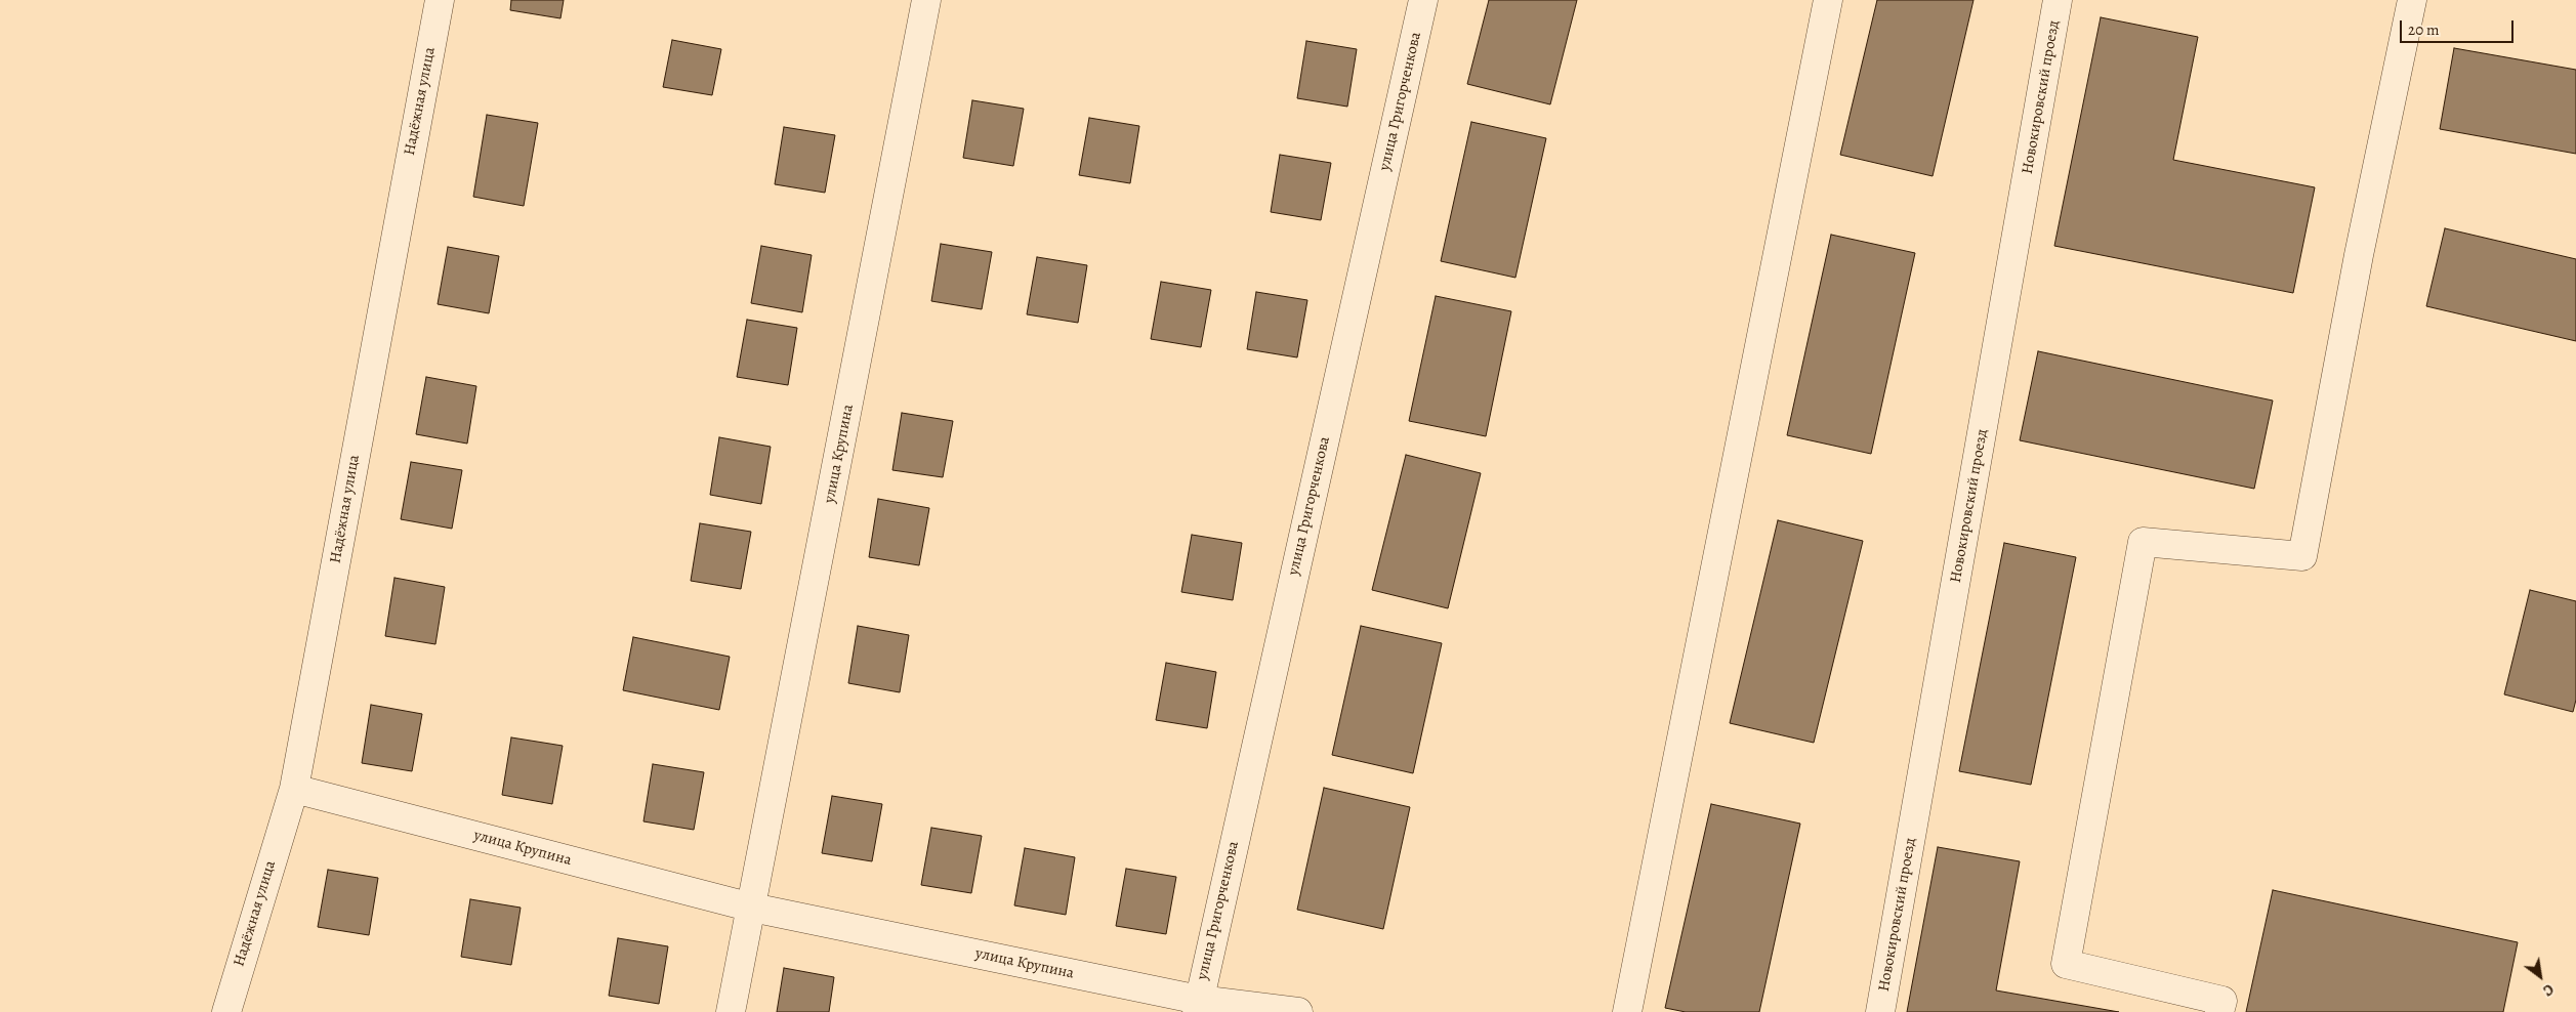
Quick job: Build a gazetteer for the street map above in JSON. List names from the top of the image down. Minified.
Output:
{"streets":{"street":["Новокировский проезд","Надёжная улица","улица Григорченкова","улица Крупина"]},"crossings":[["Надёжная улица","улица Крупина"],["улица Григорченкова","улица Крупина"]],"scale_bar":"20 m","north":"bottom right"}
